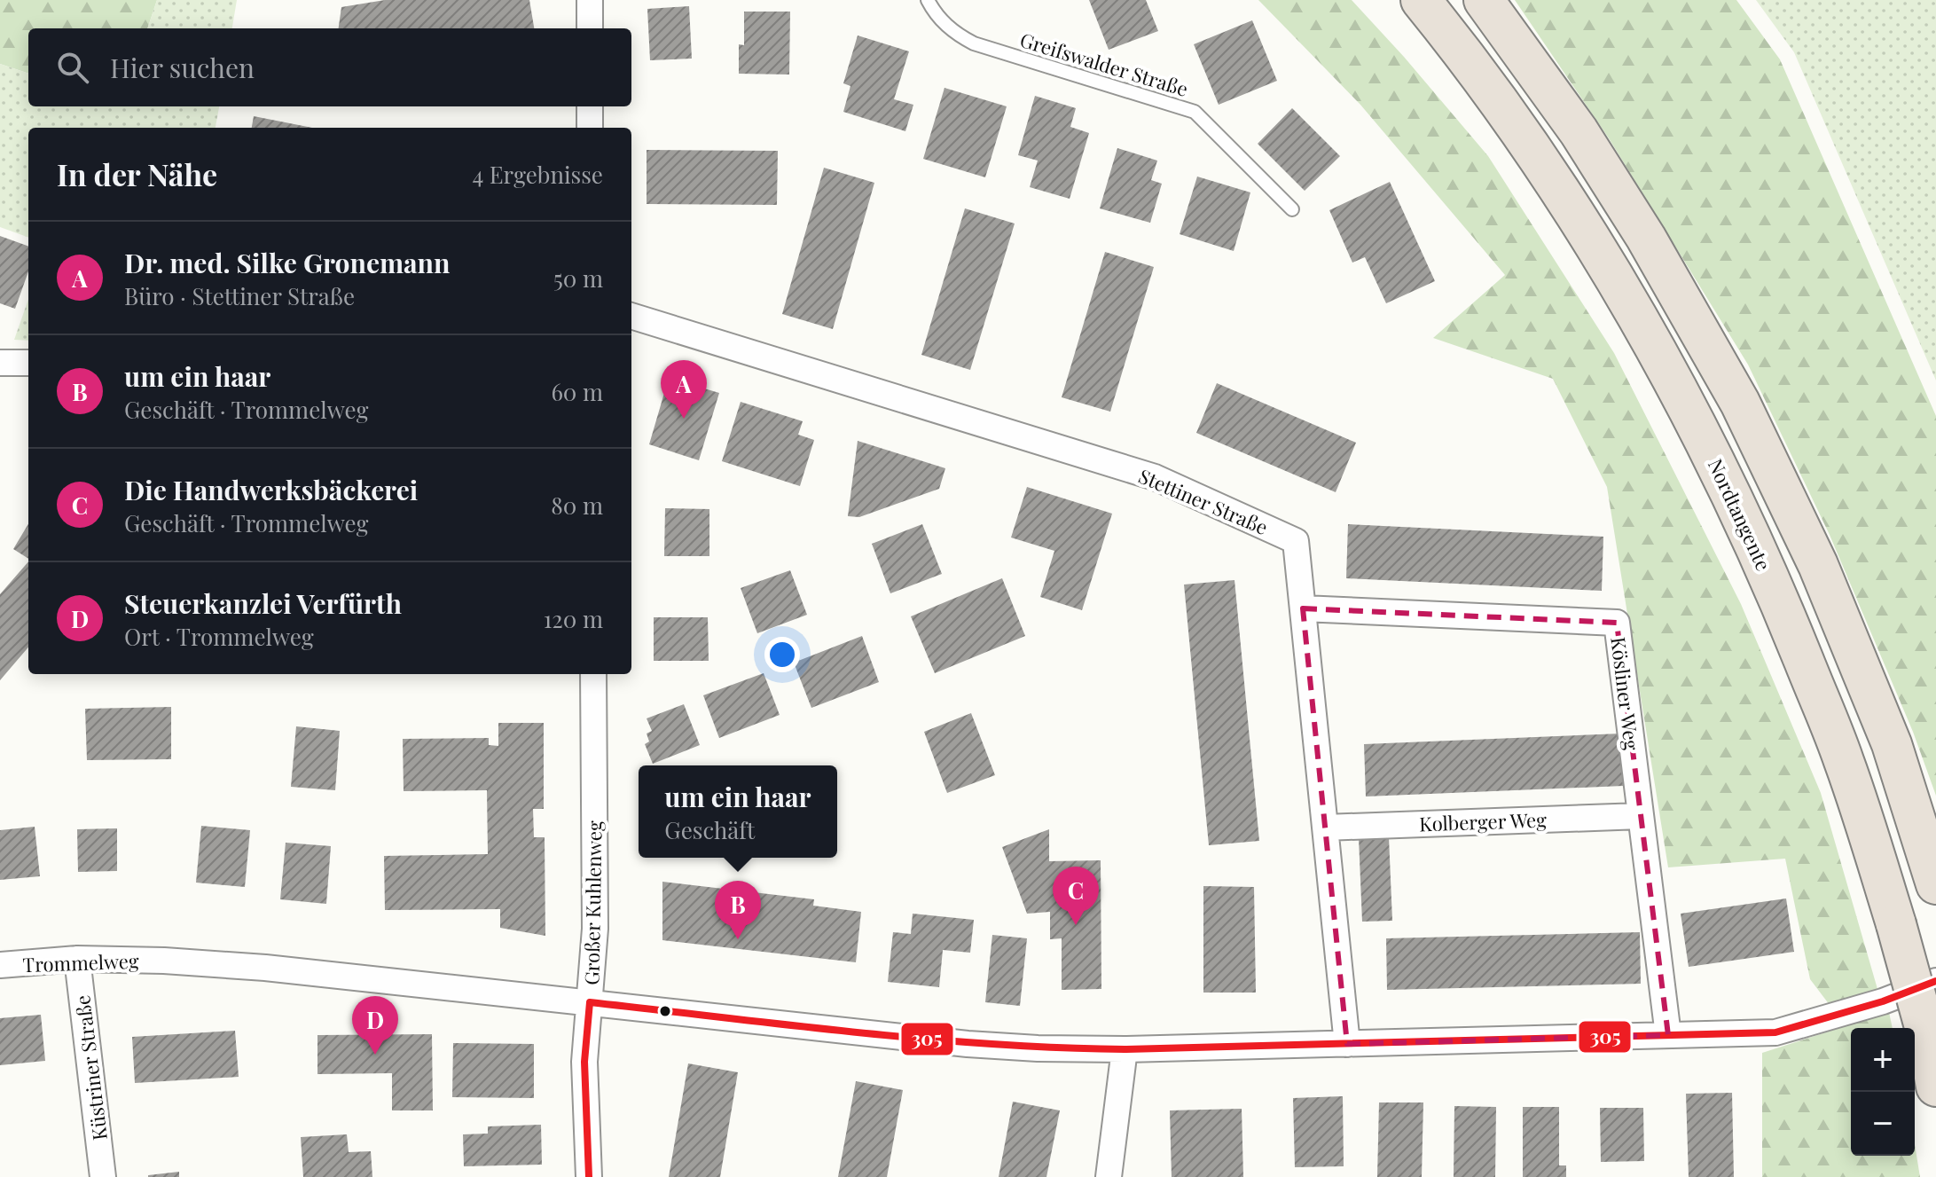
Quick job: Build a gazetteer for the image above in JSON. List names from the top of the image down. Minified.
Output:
{"streets":{"highway":["Nordtangente"],"street":["Stettiner Straße","Kösliner Weg","Kolberger Weg","Großer Kuhlenweg","Trommelweg","Küstriner Straße"],"lane":["Greifswalder Straße"]},"crossings":[["Stettiner Straße","Kösliner Weg"],["Stettiner Straße","Kolberger Weg"],["Stettiner Straße","Trommelweg"],["Kösliner Weg","Kolberger Weg"],["Kösliner Weg","Trommelweg"],["Großer Kuhlenweg","Trommelweg"],["Trommelweg","Küstriner Straße"]],"lines":["transit line 305"],"page":{"search":"Hier suchen","heading":["In der Nähe","4 Ergebnisse"],"list":[{"mark":"A","name":"Dr. med. Silke Gronemann","note":"Büro · Stettiner Straße","value":"50 m"},{"mark":"B","name":"um ein haar","note":"Geschäft · Trommelweg","value":"60 m"},{"mark":"C","name":"Die Handwerksbäckerei","note":"Geschäft · Trommelweg","value":"80 m"},{"mark":"D","name":"Steuerkanzlei Verfürth","note":"Ort · Trommelweg","value":"120 m"}],"pins":["A","C","B","D"],"popup":["um ein haar","Geschäft"],"map_buttons":["+","−"]}}
